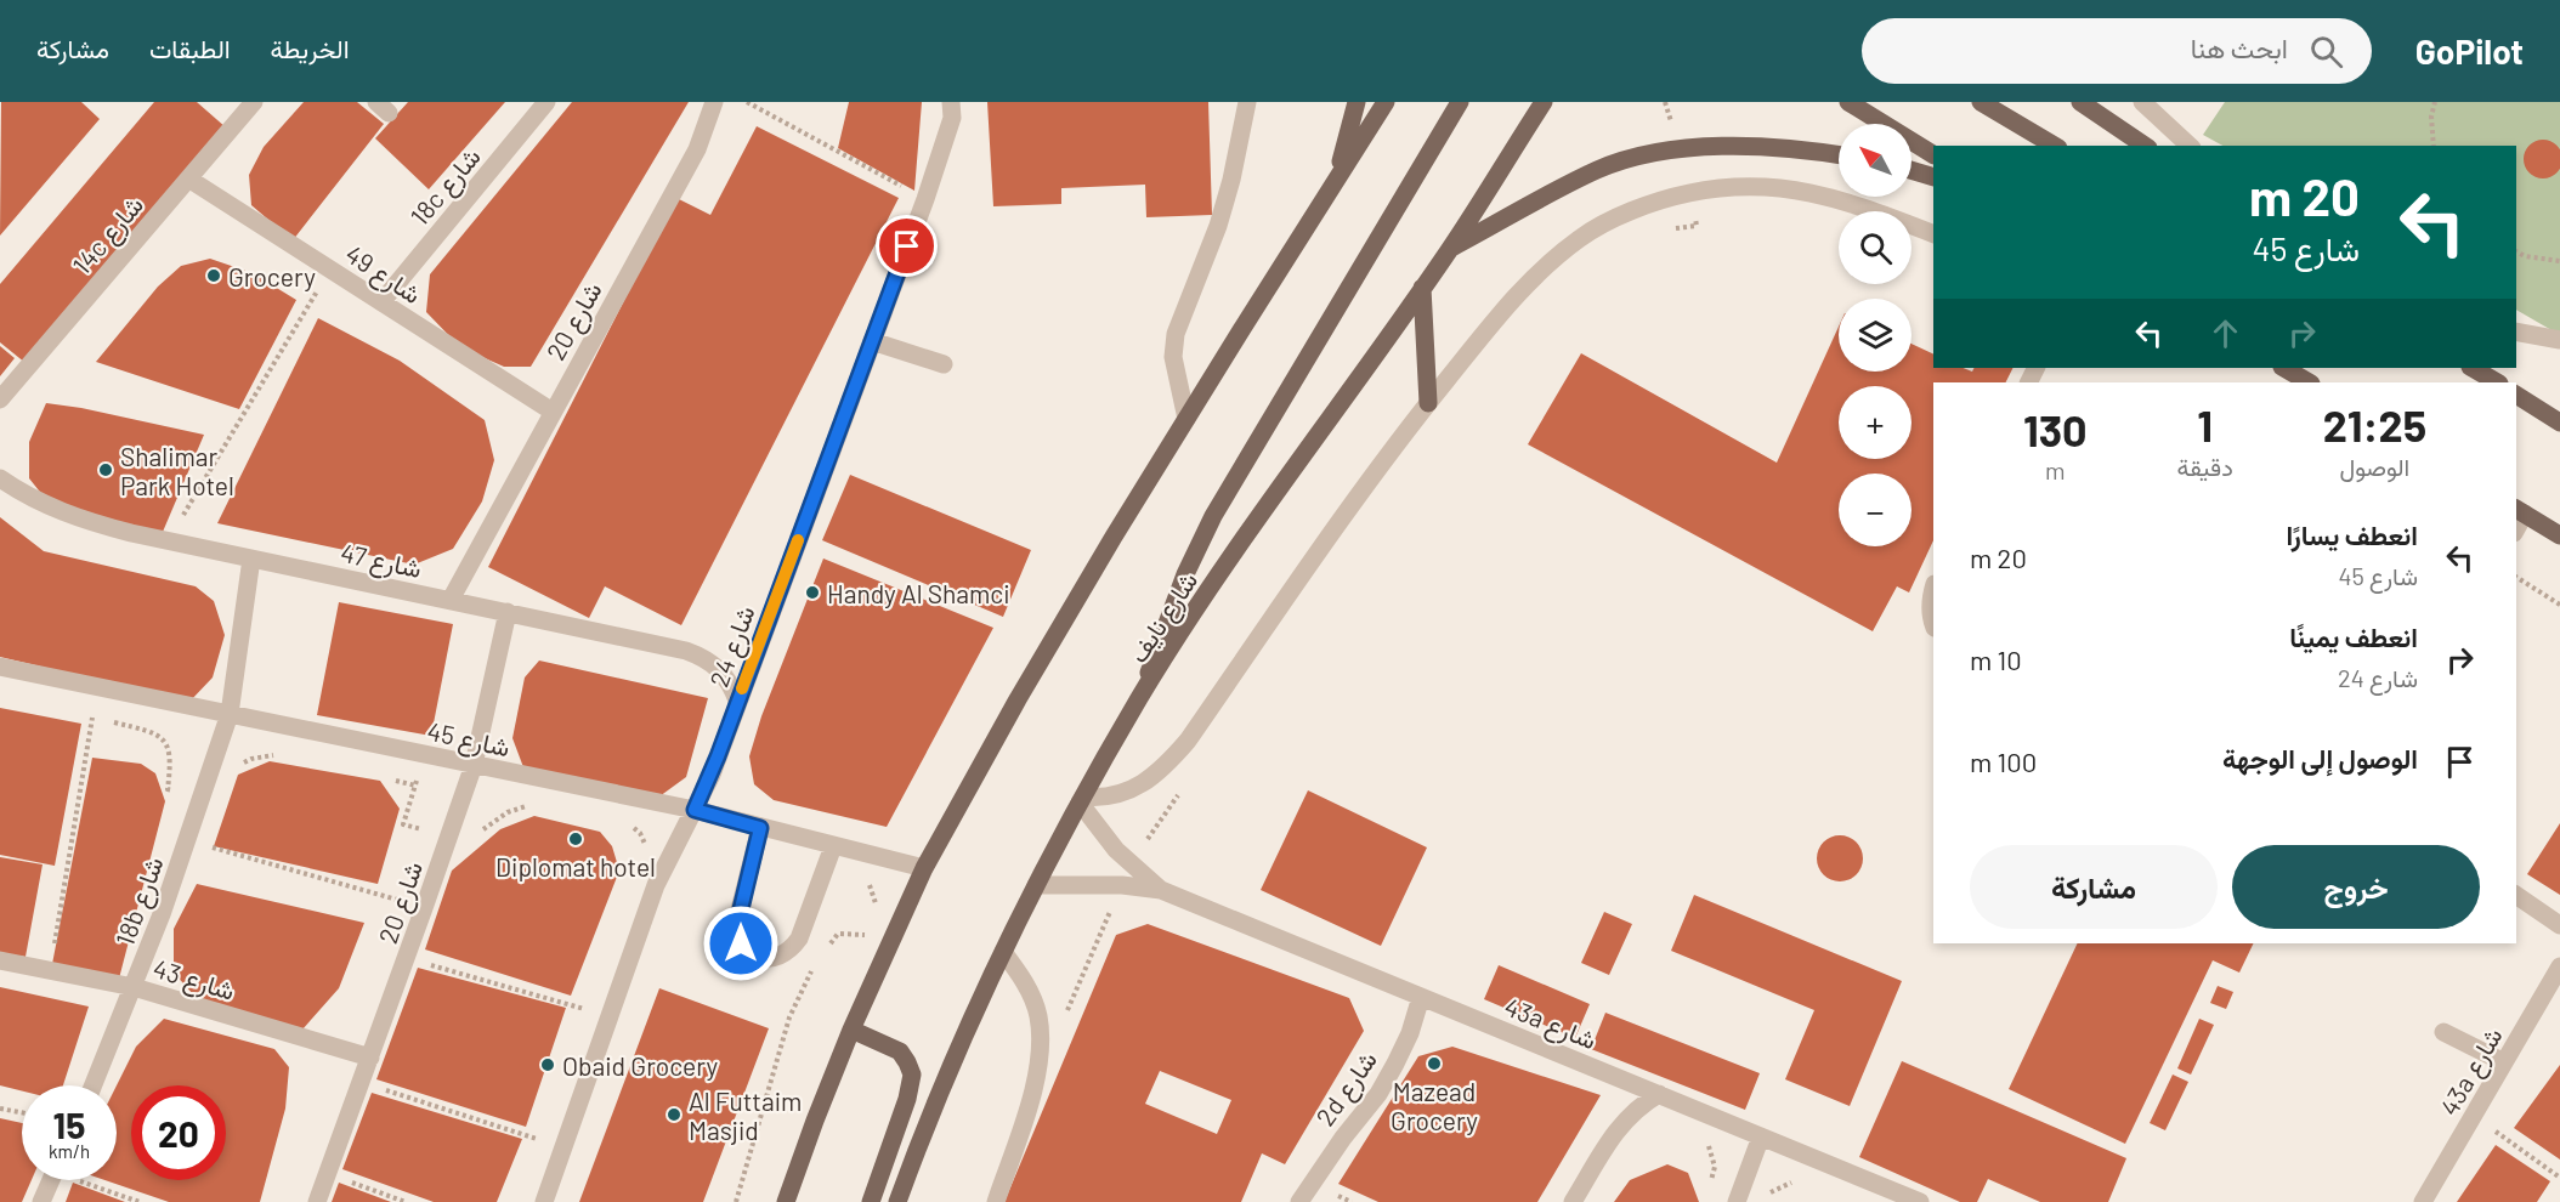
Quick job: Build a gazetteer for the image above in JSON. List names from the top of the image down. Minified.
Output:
{"streets":{"main road":["شارع نايف"],"street":["18c شارع","14c شارع","شارع 49","شارع 20","شارع 47","شارع 24","شارع 45","18b شارع","شارع 43","43a شارع","2d شارع"]},"crossings":[["18c شارع","شارع 49"],["14c شارع","شارع 49"],["شارع 49","شارع 20"],["شارع 20","شارع 47"],["شارع 20","شارع 45"],["شارع 20","شارع 43"],["شارع 47","شارع 24"],["شارع 47","18b شارع"],["شارع نايف","43a شارع"],["شارع 24","شارع 45"],["شارع 45","18b شارع"],["18b شارع","شارع 43"],["43a شارع","2d شارع"]],"places":["Grocery","Shalimar Park Hotel","Handy Al Shamci","Diplomat hotel","Mazead Grocery","Obaid Grocery","Al Futtaim Masjid"],"north":"top left","page":{"header":"GoPilot","search":"ابحث هنا","nav":["الخريطة","الطبقات","مشاركة"],"map_buttons":["+","−"],"turn":["20 m","شارع 45"],"eta":["21:25","الوصول","1","دقيقة","130","m"],"list":[{"name":"انعطف يسارًا","note":"شارع 45","value":"20 m"},{"name":"انعطف يمينًا","note":"شارع 24","value":"10 m"},{"name":"الوصول إلى الوجهة","value":"100 m"}],"buttons":["خروج","مشاركة"],"speed":"15 km/h","limit":"20"}}
